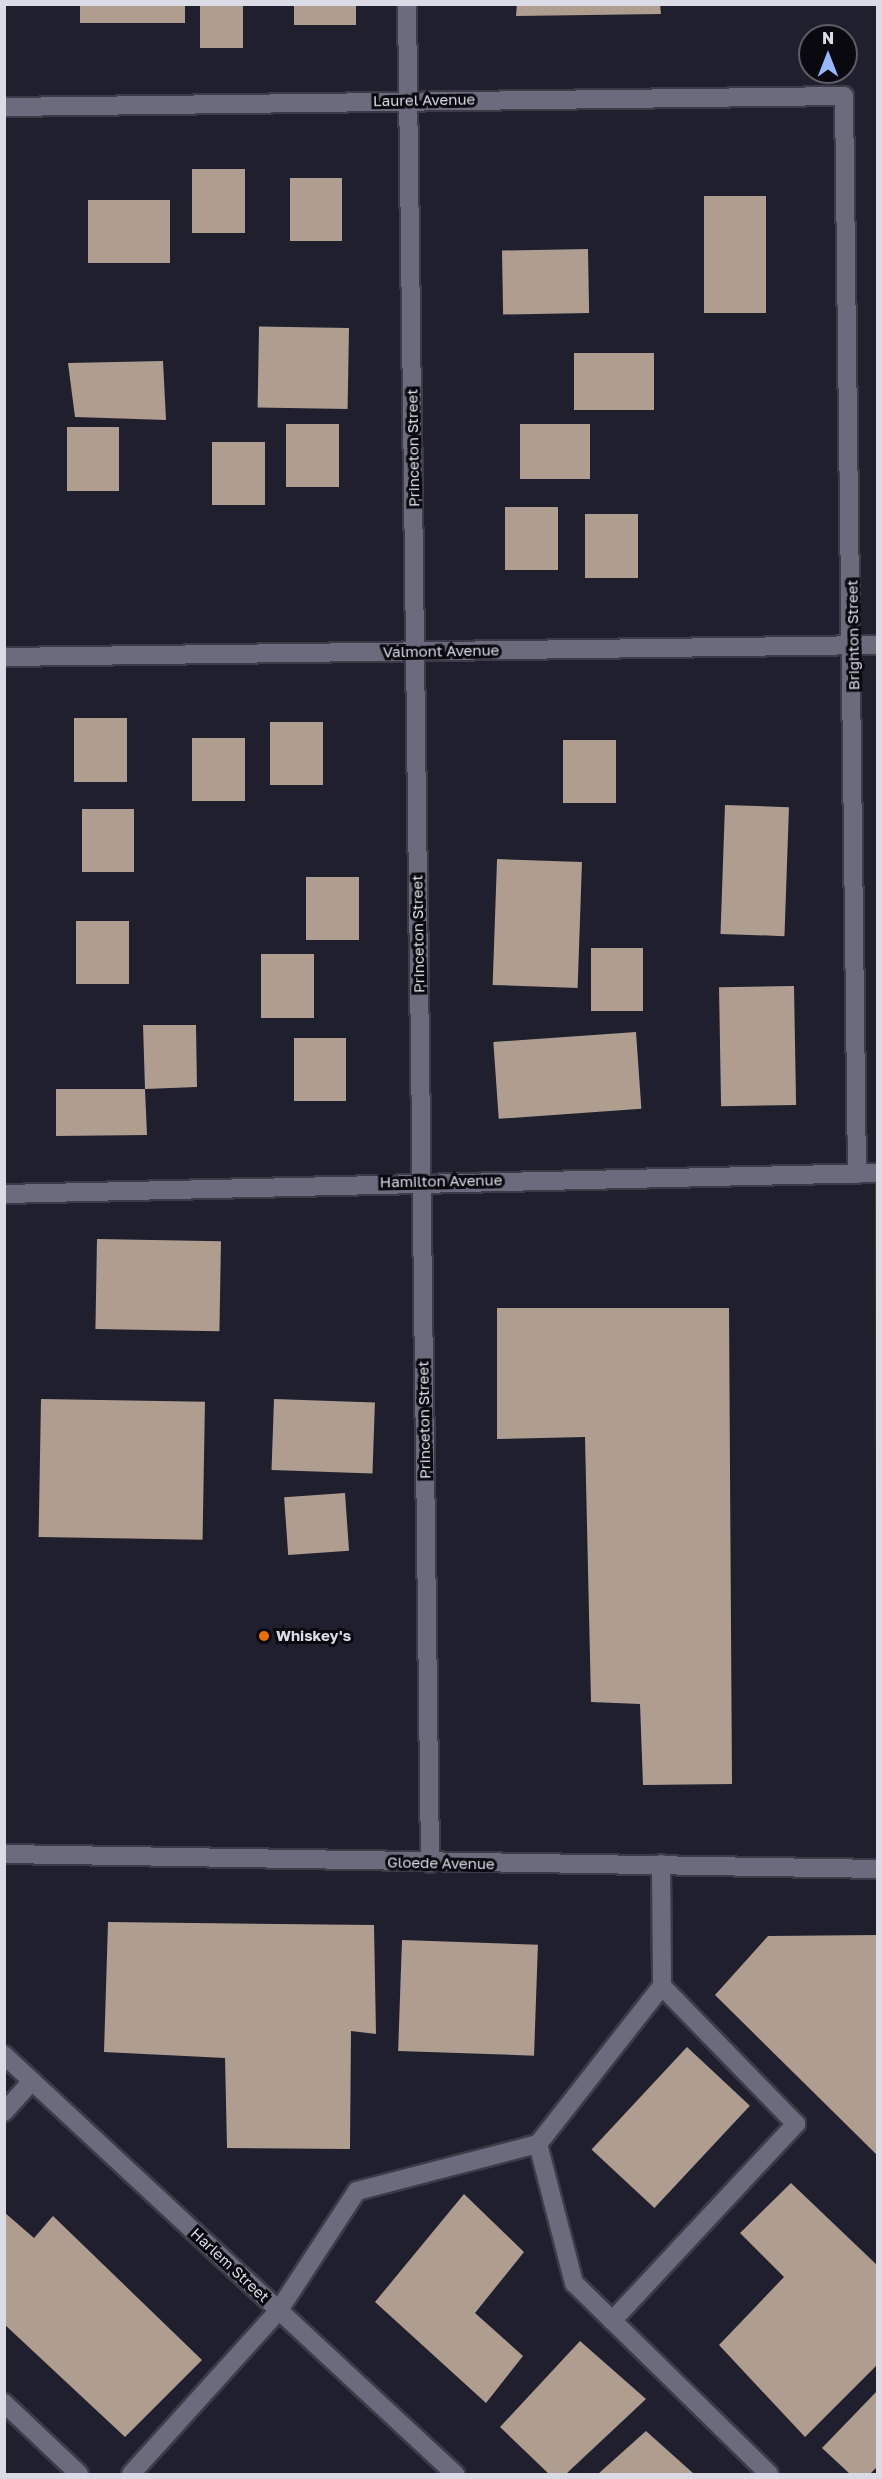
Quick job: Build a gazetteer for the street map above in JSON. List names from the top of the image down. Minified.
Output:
{"streets":{"street":["Laurel Avenue","Princeton Street","Brighton Street","Valmont Avenue","Hamilton Avenue","Gloede Avenue","Harlem Street"]},"crossings":[["Laurel Avenue","Princeton Street"],["Laurel Avenue","Brighton Street"],["Princeton Street","Valmont Avenue"],["Princeton Street","Hamilton Avenue"],["Princeton Street","Gloede Avenue"],["Brighton Street","Valmont Avenue"],["Brighton Street","Hamilton Avenue"]],"places":["Whiskey's"],"north":"top"}
